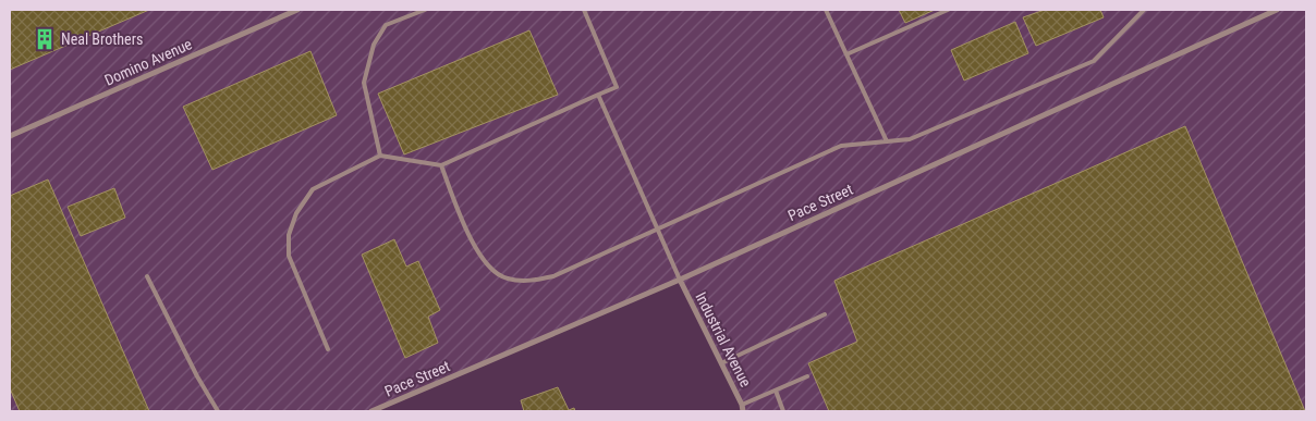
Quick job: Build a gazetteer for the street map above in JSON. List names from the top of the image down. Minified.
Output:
{"streets":{"street":["Domino Avenue","Pace Street","Industrial Avenue"]},"crossings":[["Pace Street","Industrial Avenue"]],"places":{"building":["Neal Brothers"]}}
